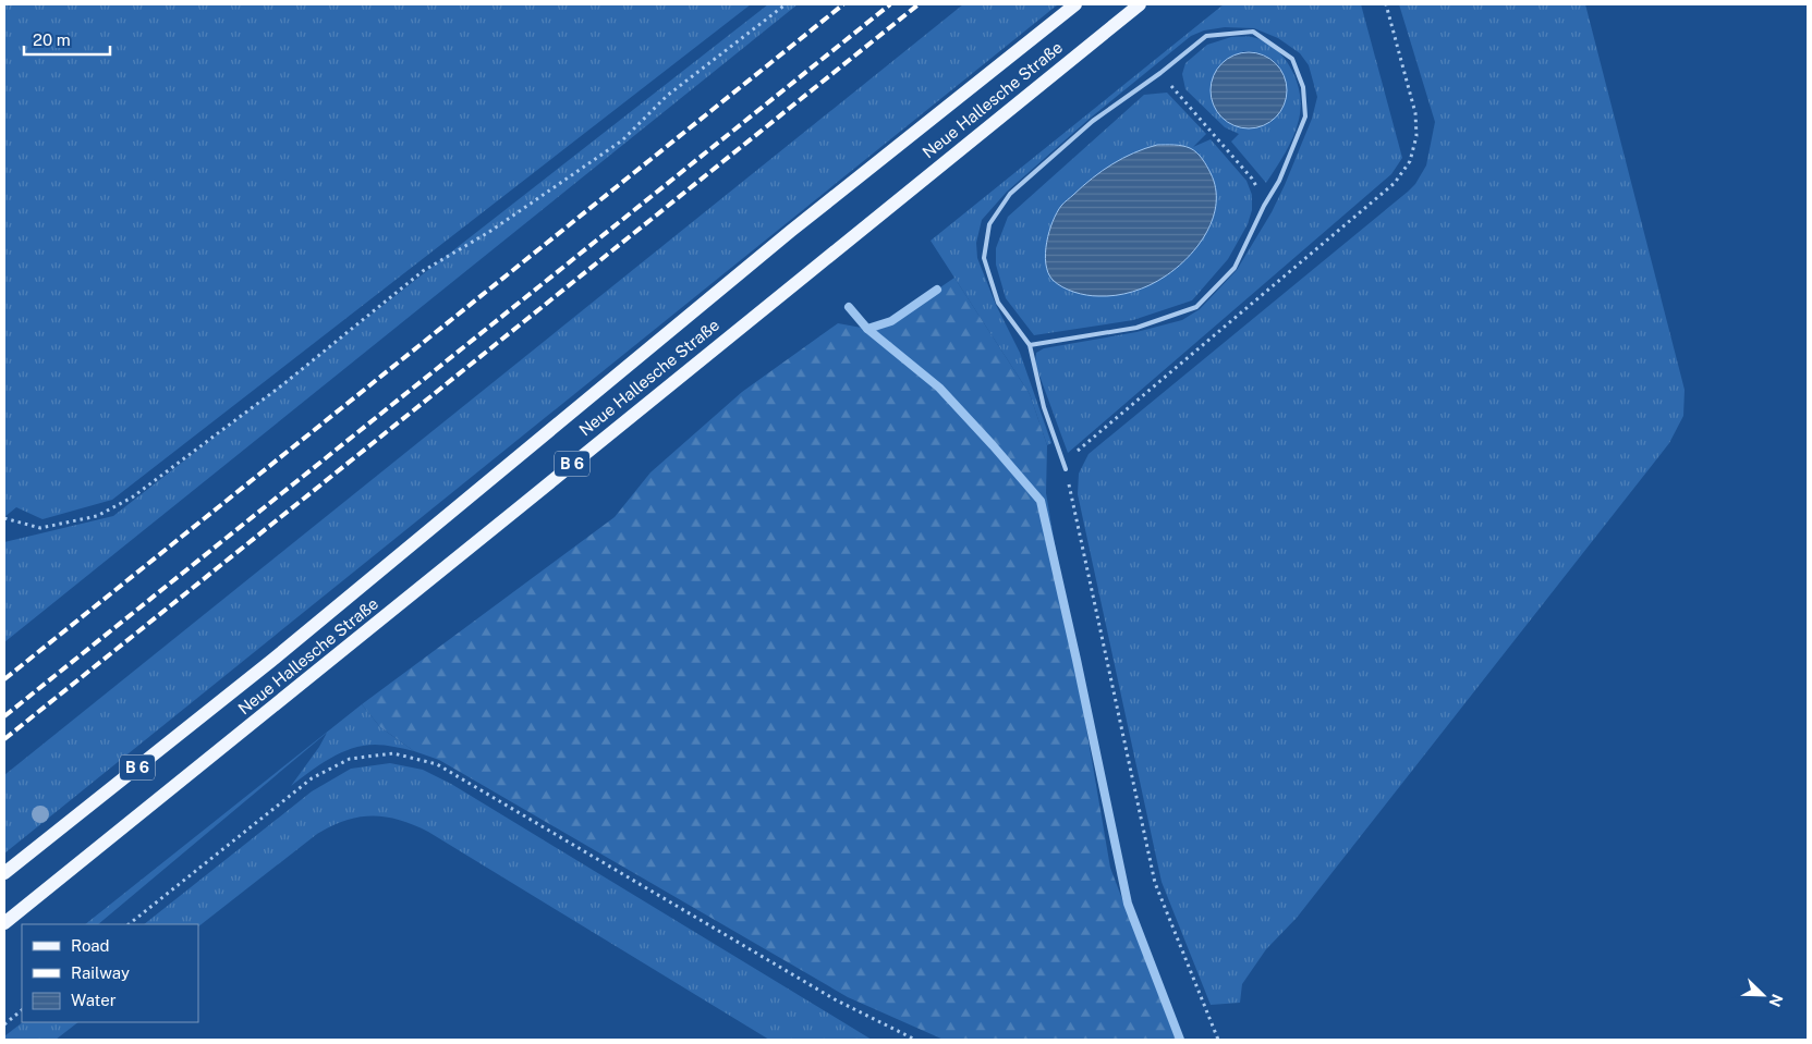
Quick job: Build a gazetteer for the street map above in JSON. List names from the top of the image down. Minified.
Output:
{"streets":{"main road":["Neue Hallesche Straße","B 6"]},"legend":["Road","Railway","Water"],"scale_bar":"20 m","north":"bottom right"}
